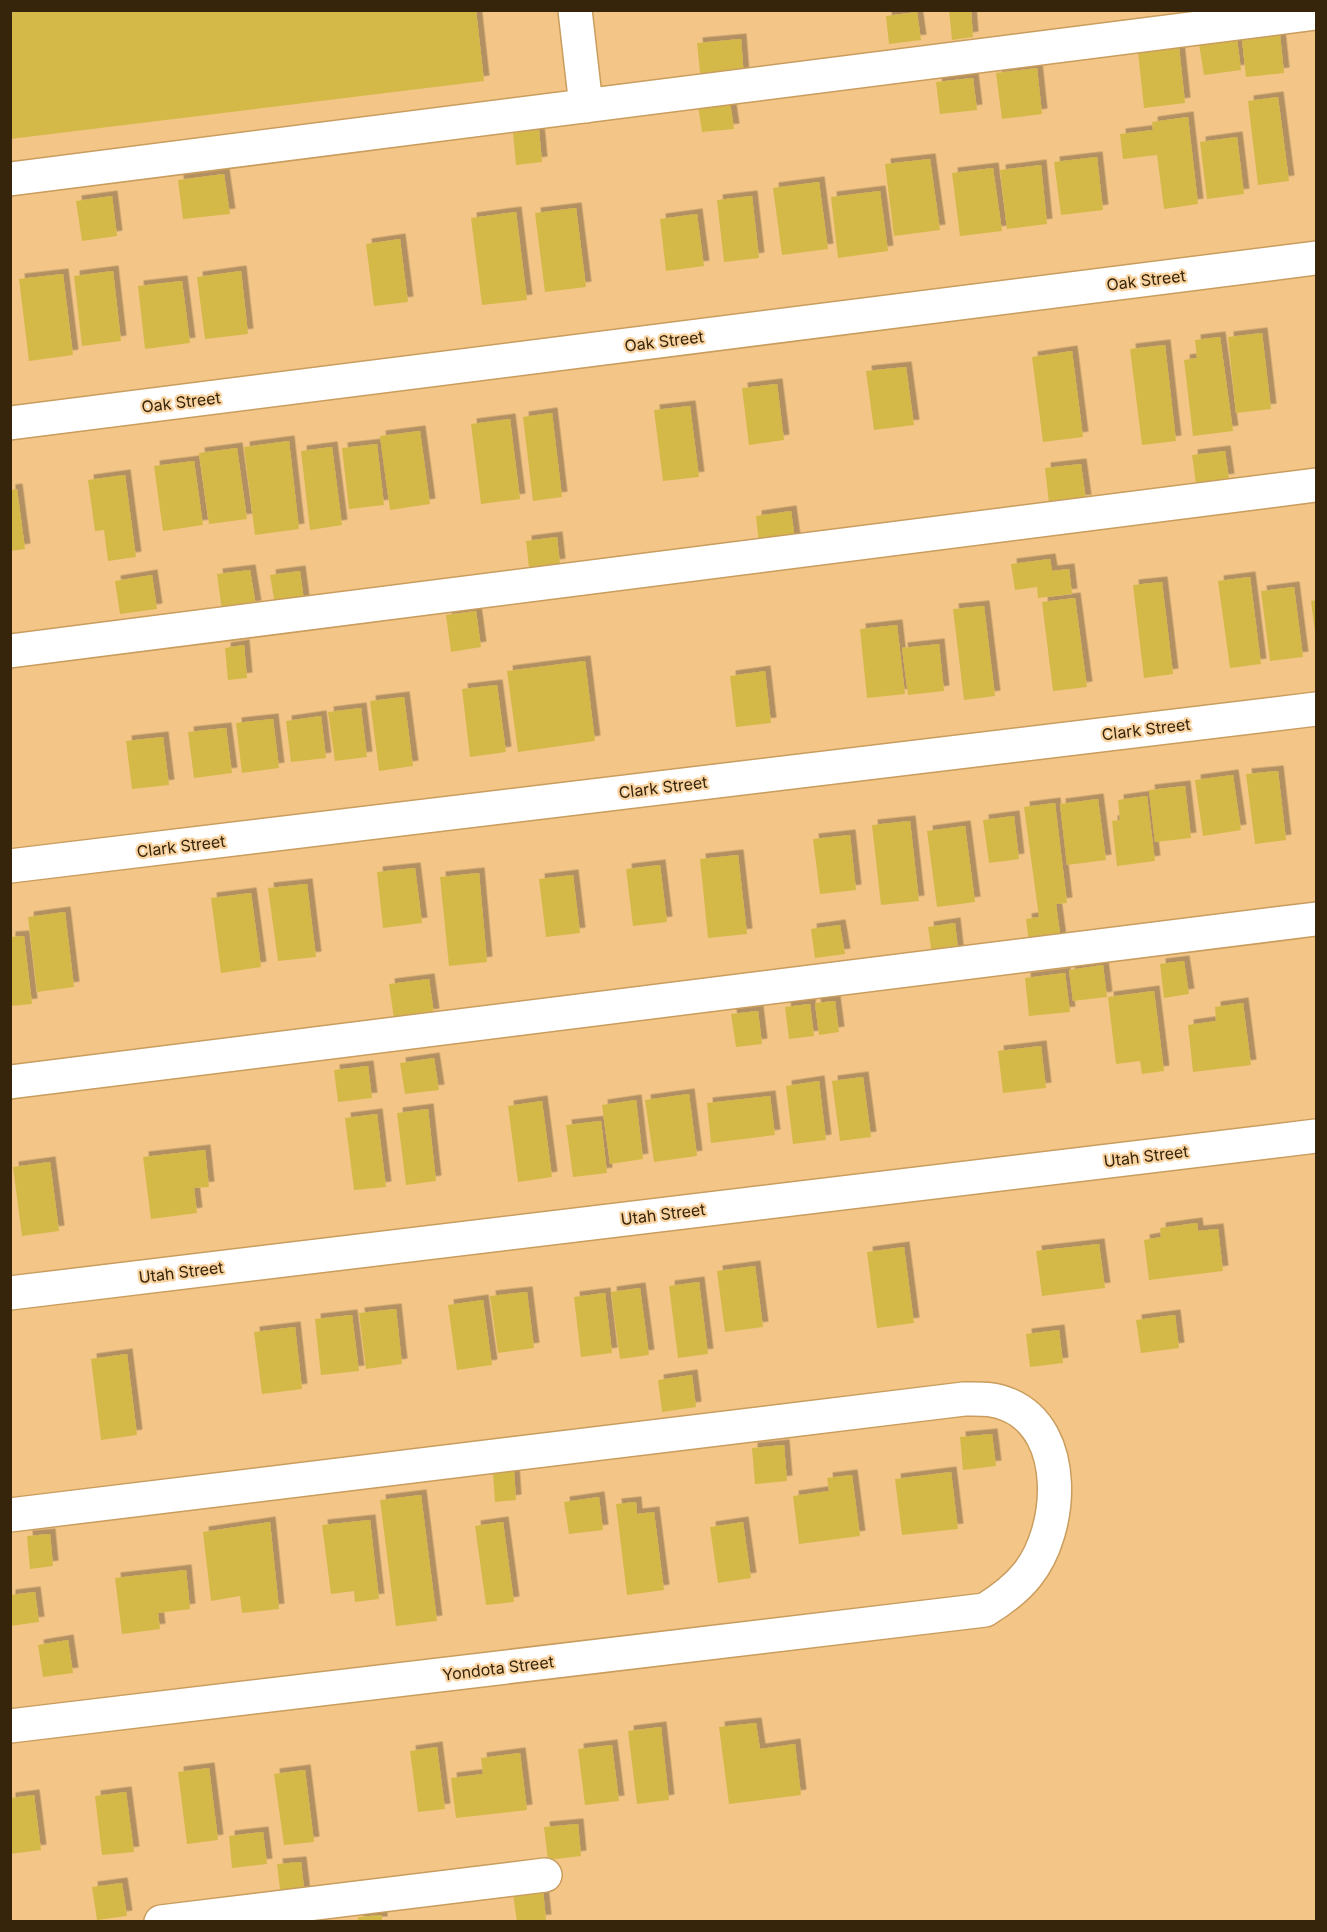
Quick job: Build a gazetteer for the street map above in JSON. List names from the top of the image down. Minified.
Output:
{"streets":{"street":["Oak Street","Clark Street","Utah Street","Yondota Street"]}}
